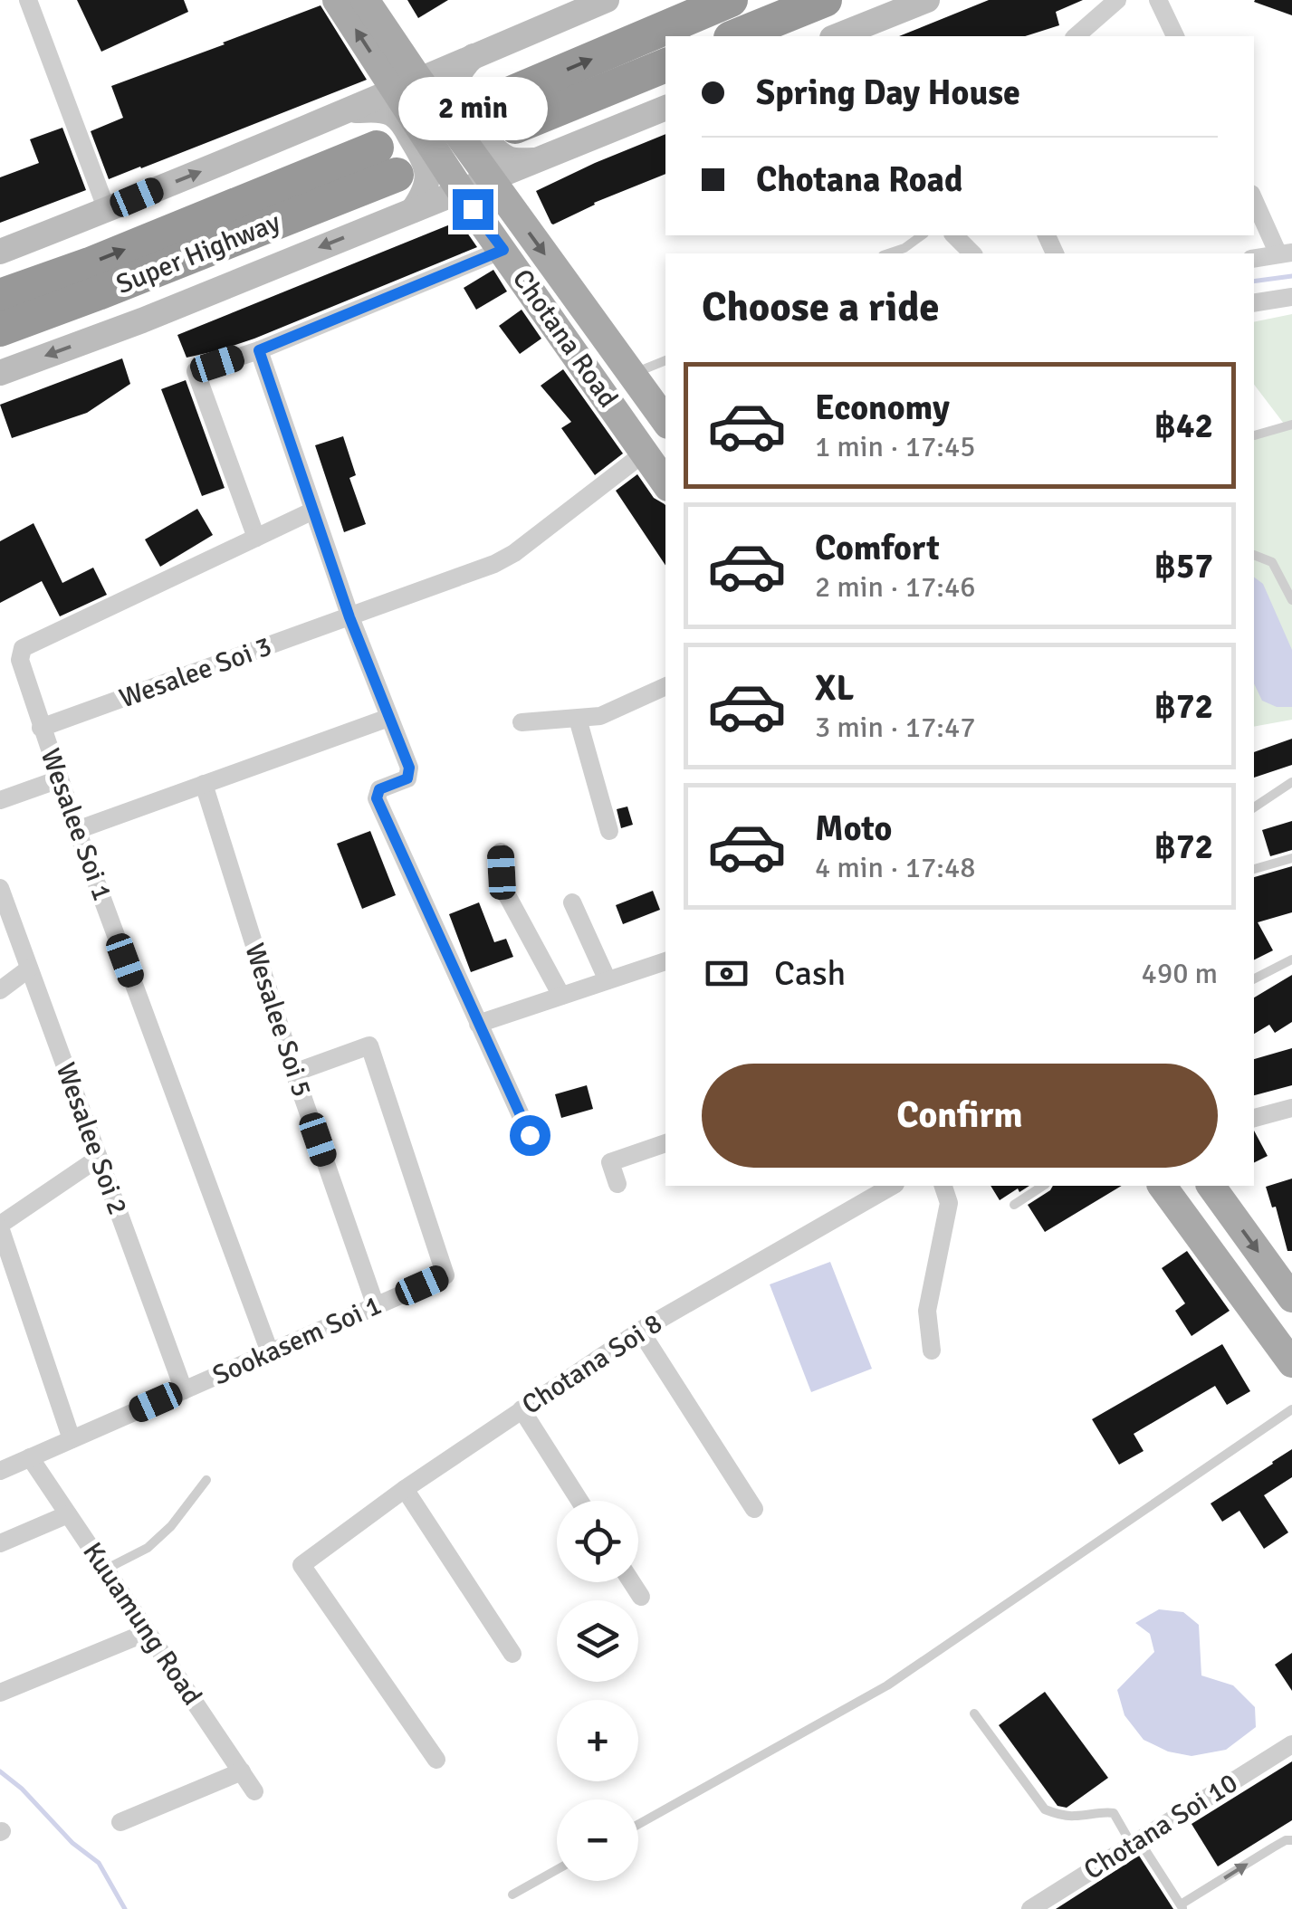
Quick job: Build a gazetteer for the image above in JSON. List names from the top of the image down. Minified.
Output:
{"streets":{"highway":["Super Highway"],"main road":["Chotana Road"],"street":["Wesalee Soi 3","Wesalee Soi 1","Wesalee Soi 5","Wesalee Soi 2","Sookasem Soi 1","Chotana Soi 8","Kuuamung Road","Chotana Soi 10"]},"crossings":[["Chotana Road","Wesalee Soi 3"],["Wesalee Soi 3","Wesalee Soi 1"],["Wesalee Soi 1","Sookasem Soi 1"],["Wesalee Soi 5","Sookasem Soi 1"],["Wesalee Soi 2","Sookasem Soi 1"],["Sookasem Soi 1","Kuuamung Road"]],"page":{"banner":["Spring Day House","Chotana Road"],"bubble":"2 min","heading":"Choose a ride","list":[{"name":"Economy","note":"1 min · 17:45","value":"฿42"},{"name":"Comfort","note":"2 min · 17:46","value":"฿57"},{"name":"XL","note":"3 min · 17:47","value":"฿72"},{"name":"Moto","note":"4 min · 17:48","value":"฿72"}],"pay":["Cash","490 m"],"buttons":"Confirm","map_buttons":["+","−"]}}
